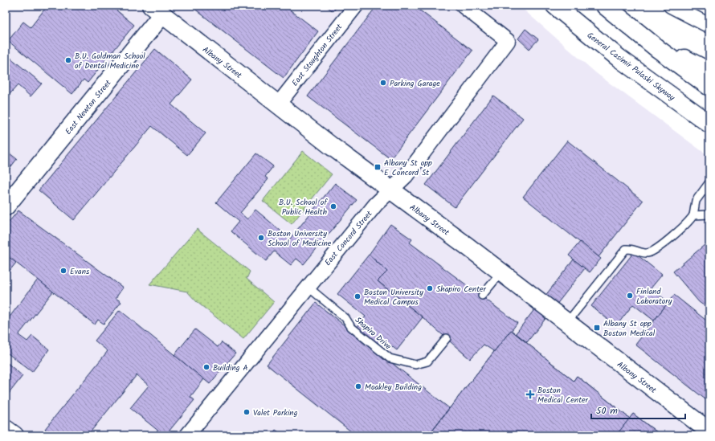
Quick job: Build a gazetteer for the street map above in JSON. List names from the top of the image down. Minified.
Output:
{"streets":{"main road":["Albany Street","General Casimir Pulaski Skyway","East Newton Street"],"street":["East Stoughton Street","East Concord Street"],"lane":["Shapiro Drive"]},"crossings":[["East Stoughton Street","Albany Street"],["Albany Street","East Newton Street"],["Albany Street","East Concord Street"],["East Concord Street","Shapiro Drive"]],"places":{"other":["B.U. Goldman School of Dental Medicine","Parking Garage","B.U. School of Public Health","Boston University School of Medicine","Evans","Shapiro Center","Finland Laboratory","Boston University Medical Campus","Building A","Moakley Building","Valet Parking"],"transit":["Albany St opp E Concord St","Albany St opp Boston Medical"],"health":["Boston Medical Center"]},"scale_bar":"50 m"}
